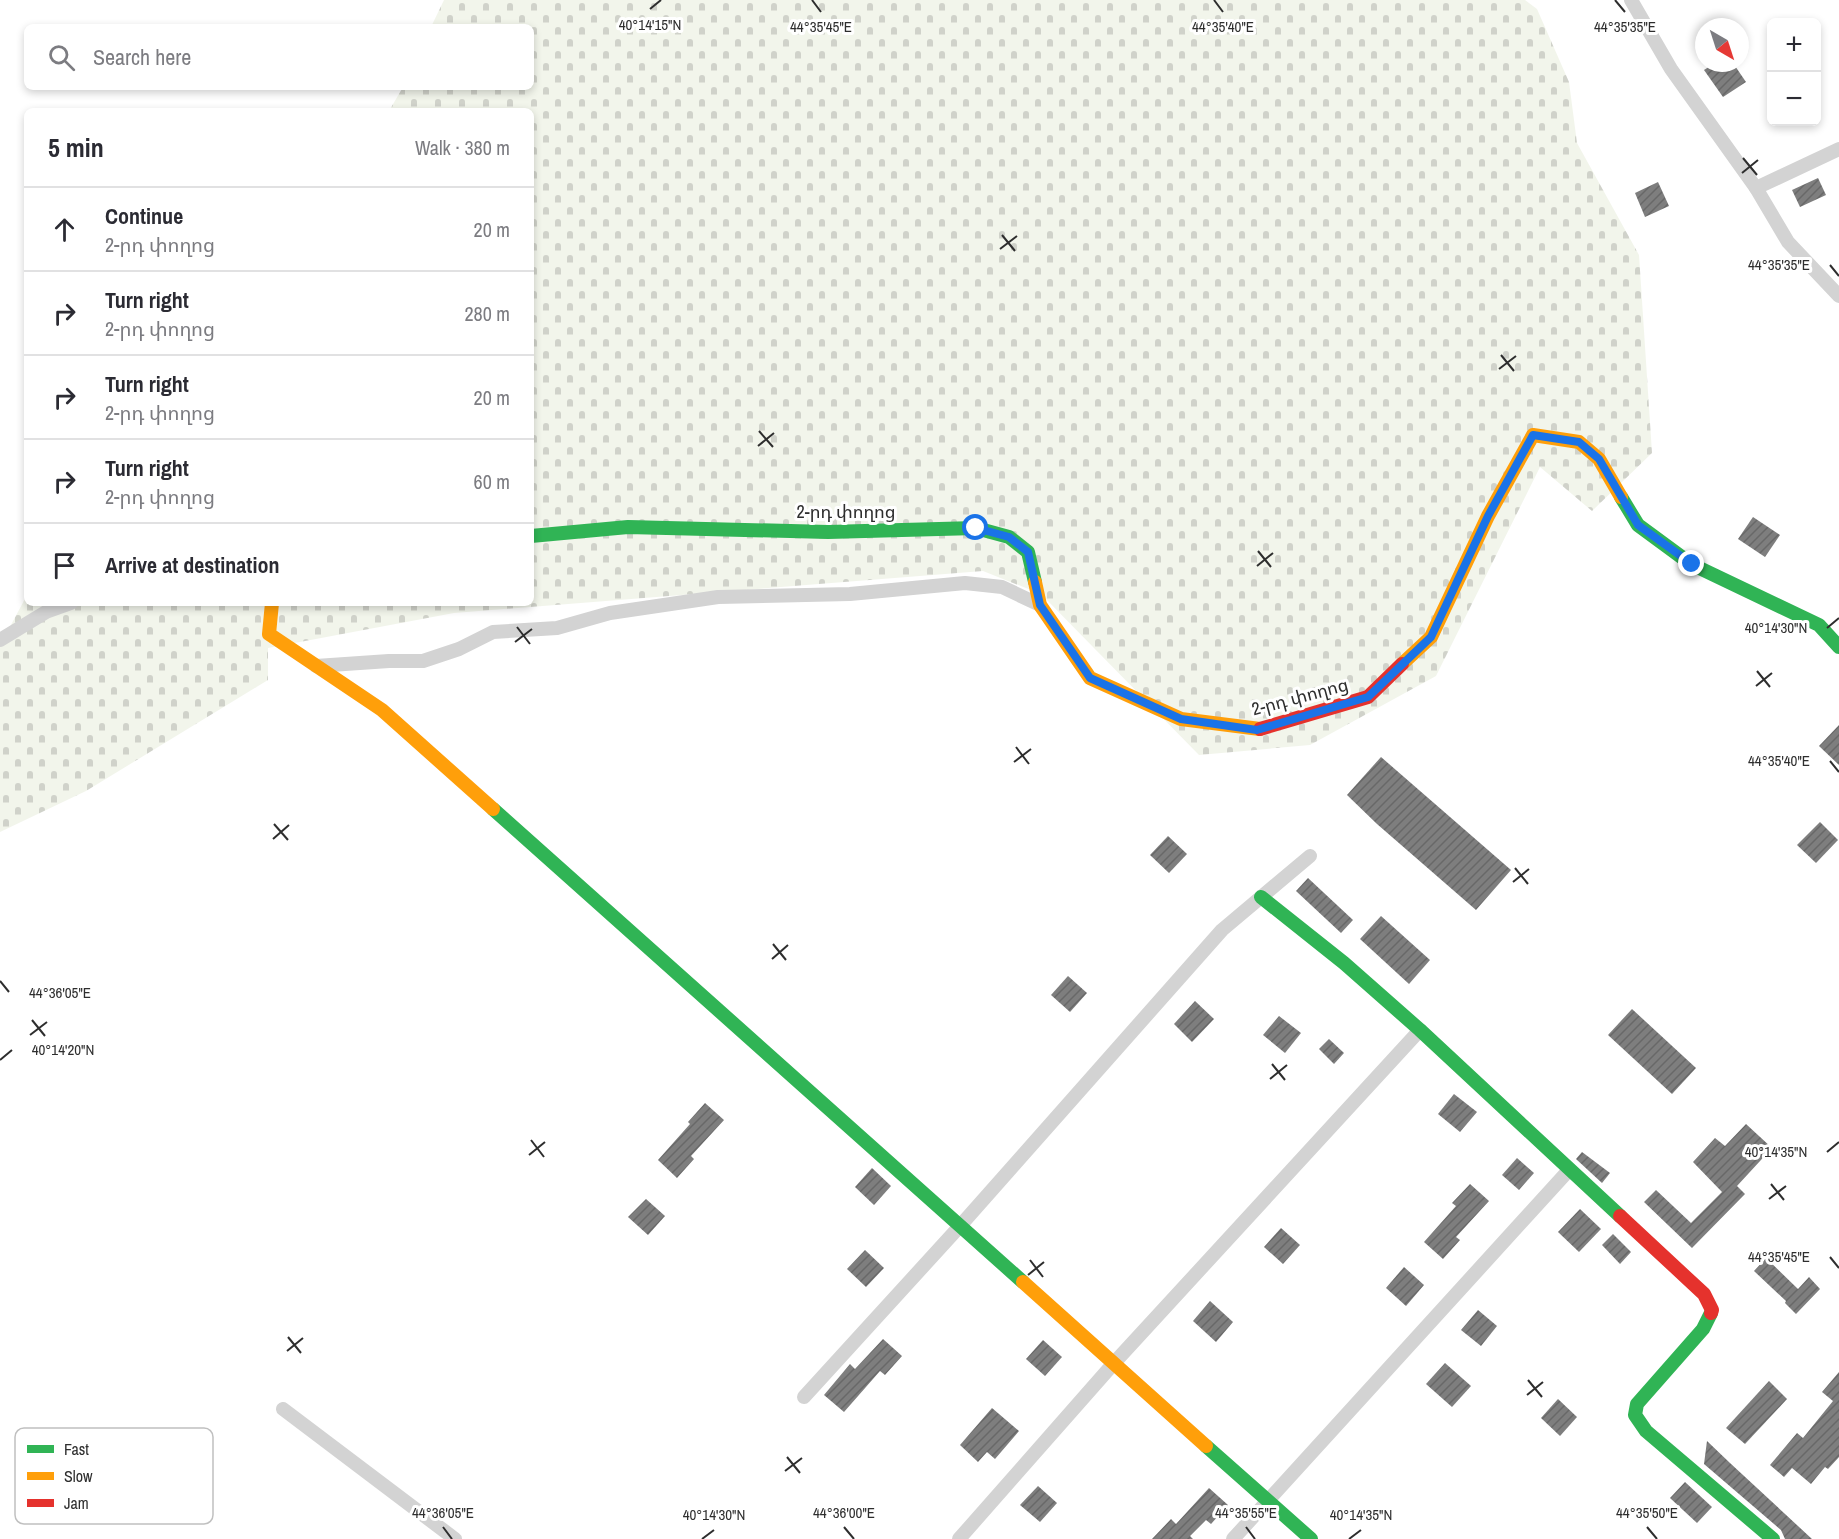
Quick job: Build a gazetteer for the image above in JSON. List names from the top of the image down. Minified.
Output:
{"streets":{"street":["2-րդ փողոց"]},"legend":["Fast","Slow","Jam"],"north":"bottom right","page":{"map_buttons":["+","−"],"search":"Search here","heading":["5 min","Walk · 380 m"],"list":[["Continue","2-րդ փողոց","20 m"],["Turn right","2-րդ փողոց","280 m"],["Turn right","2-րդ փողոց","20 m"],["Turn right","2-րդ փողոց","60 m"],"Arrive at destination"]},"coordinates":["40°14'15\"N","44°35'45\"E","44°35'40\"E","44°35'35\"E","40°14'30\"N","44°36'05\"E","40°14'20\"N","40°14'35\"N","44°36'00\"E","44°35'55\"E","44°35'50\"E"]}
